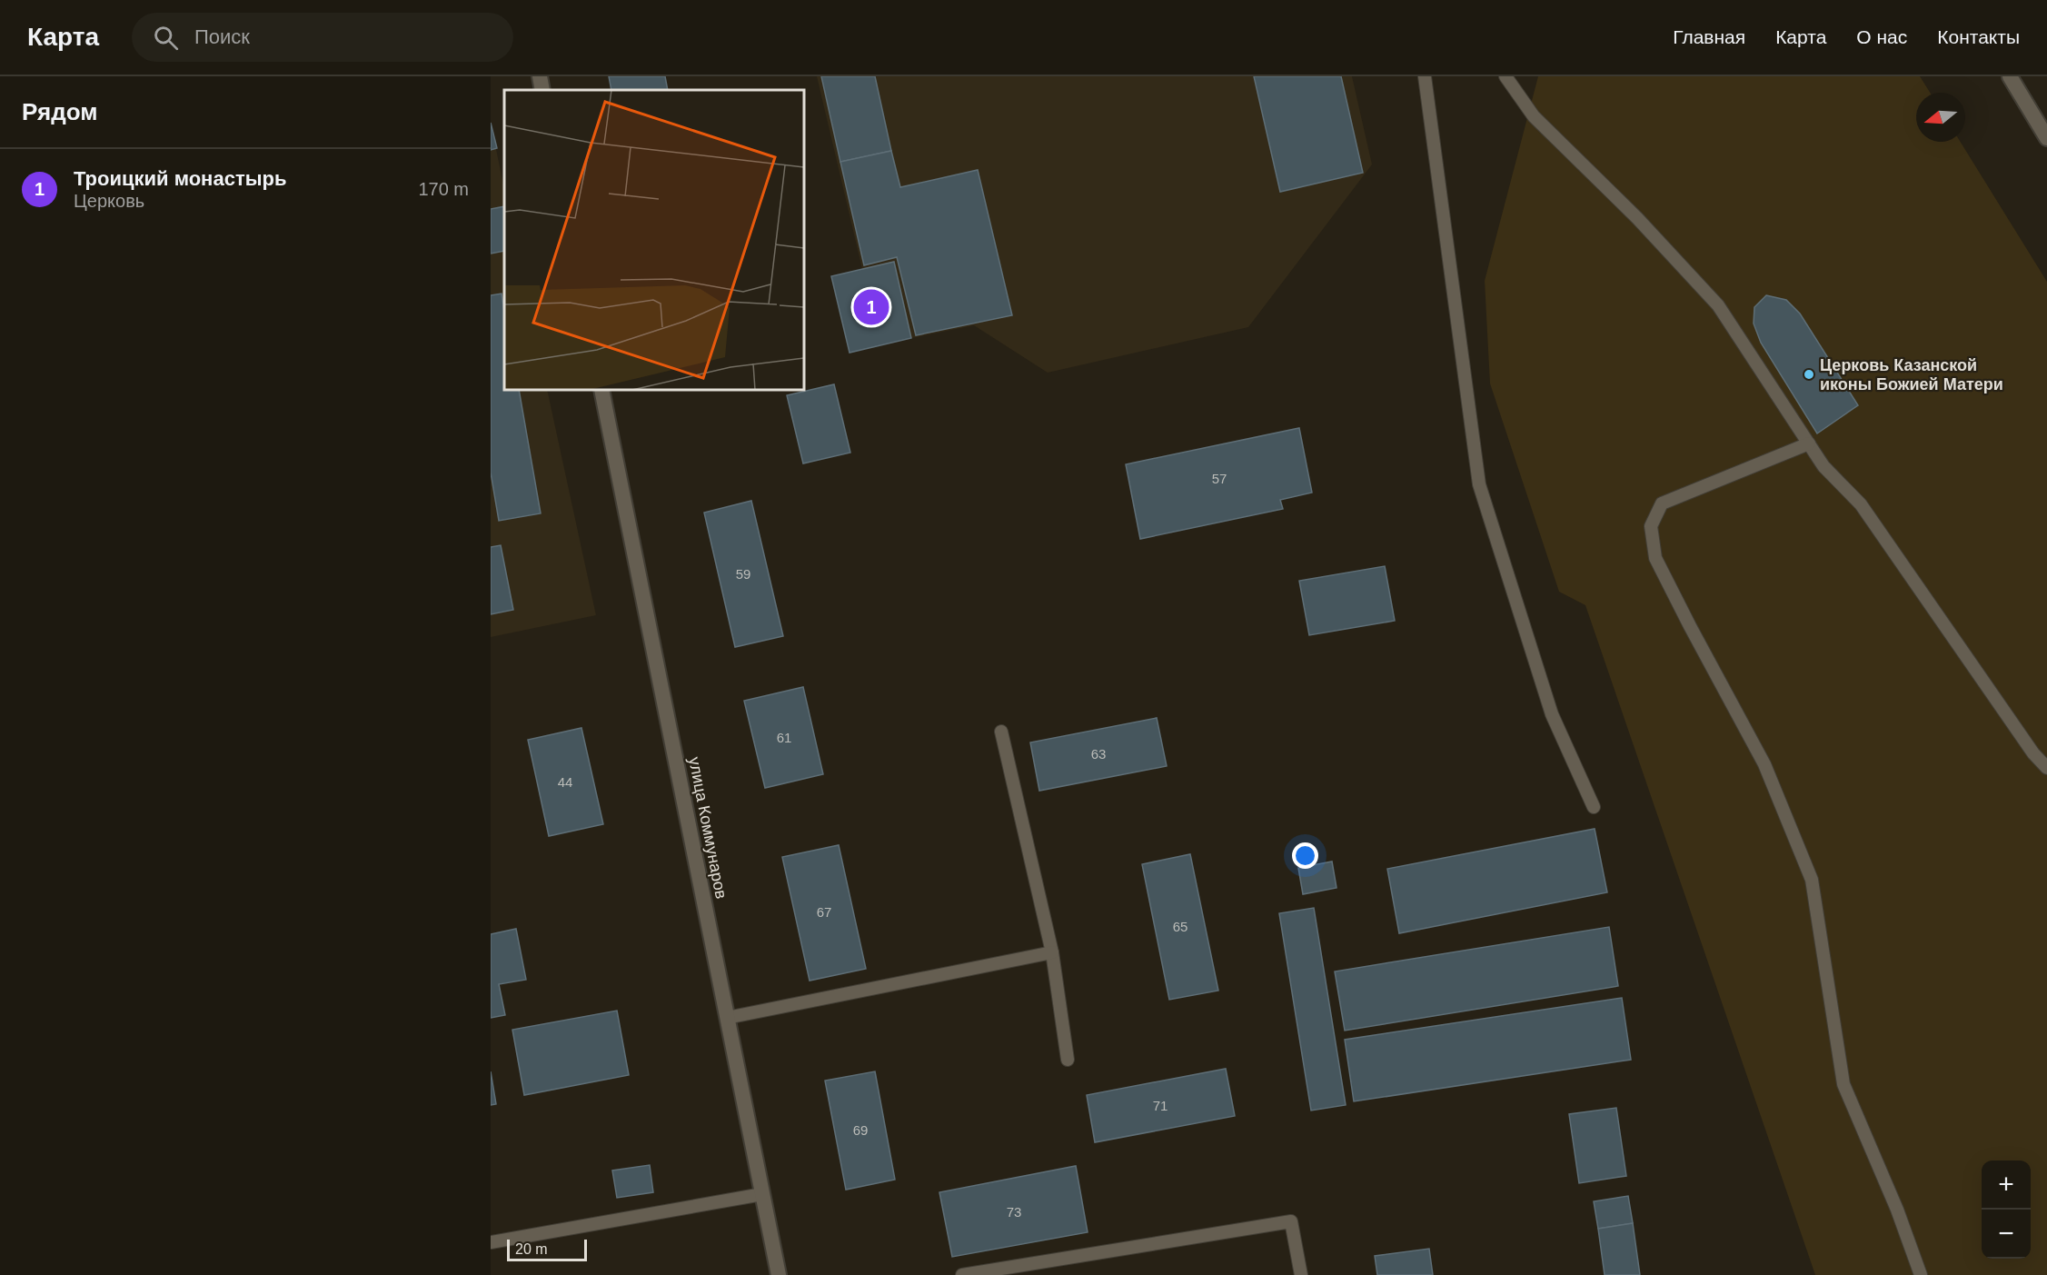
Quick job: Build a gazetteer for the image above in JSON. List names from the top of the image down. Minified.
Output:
{"streets":{"main road":["улица Коммунаров"]},"places":["Церковь Казанской иконы Божией Матери"],"house_numbers":["57","59","61","63","44","67","65","71","69","73"],"scale_bar":"20 m","north":"left","page":{"header":"Карта","search":"Поиск","nav":["Главная","Карта","О нас","Контакты"],"heading":"Рядом","list":[{"mark":"1","name":"Троицкий монастырь","note":"Церковь","value":"170 m"}],"pins":"1","map_buttons":["+","−"],"scale":"20 m"}}
